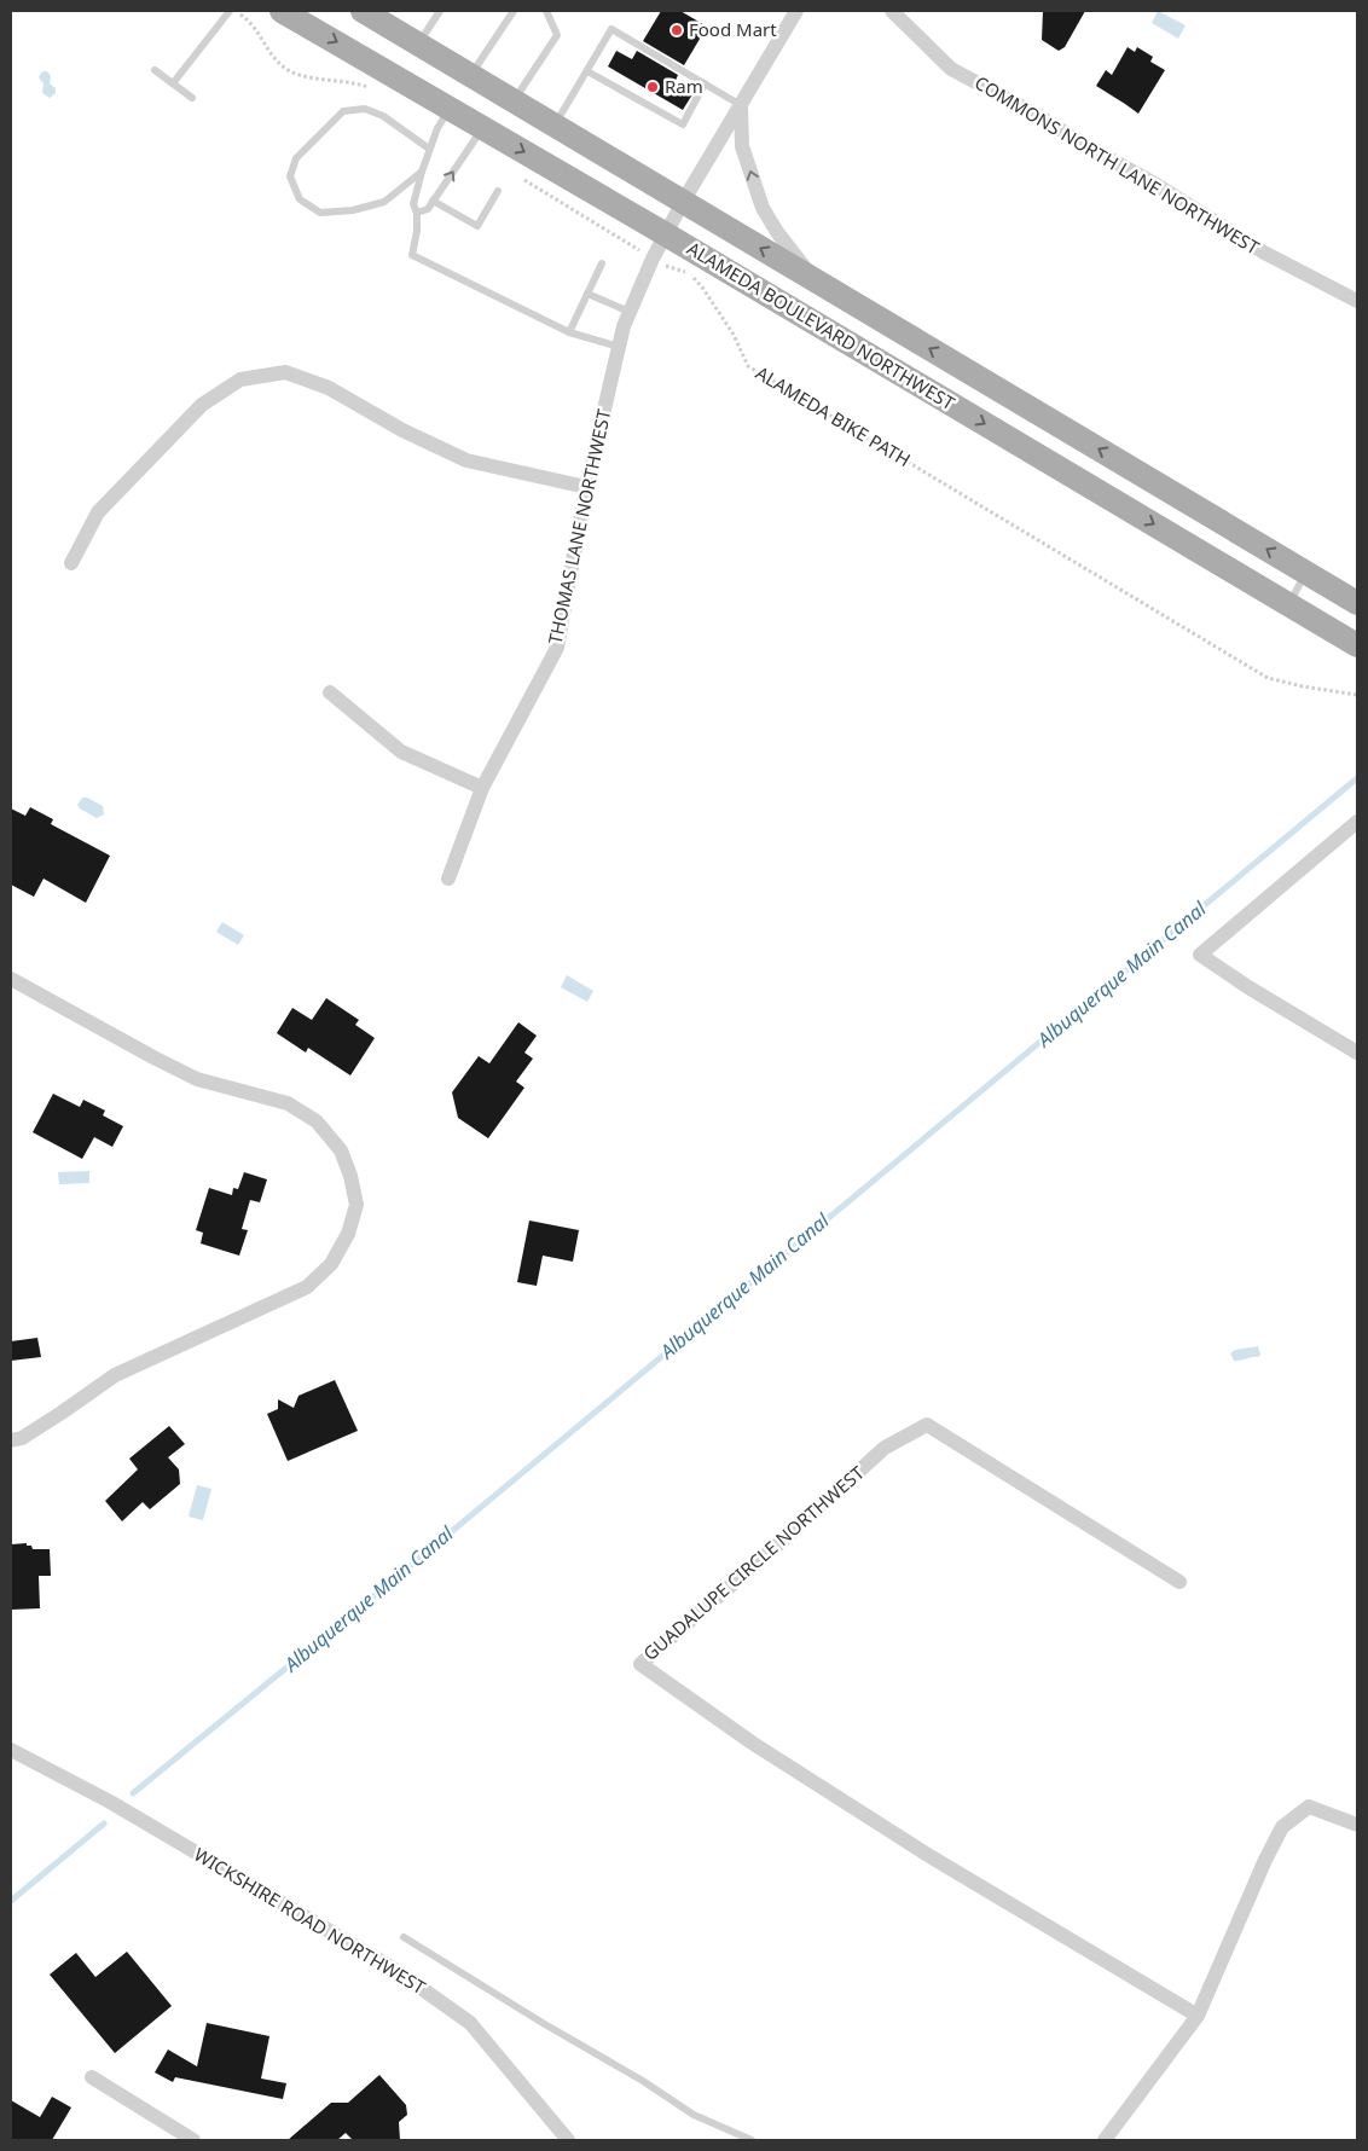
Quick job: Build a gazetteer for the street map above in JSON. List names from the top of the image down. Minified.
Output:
{"streets":{"main road":["ALAMEDA BOULEVARD NORTHWEST"],"street":["COMMONS NORTH LANE NORTHWEST","THOMAS LANE NORTHWEST","GUADALUPE CIRCLE NORTHWEST","WICKSHIRE ROAD NORTHWEST"],"path":["ALAMEDA BIKE PATH"]},"crossings":[["ALAMEDA BOULEVARD NORTHWEST","THOMAS LANE NORTHWEST"],["ALAMEDA BIKE PATH","THOMAS LANE NORTHWEST"]],"water":["Albuquerque Main Canal"],"places":["Food Mart","Ram"]}
